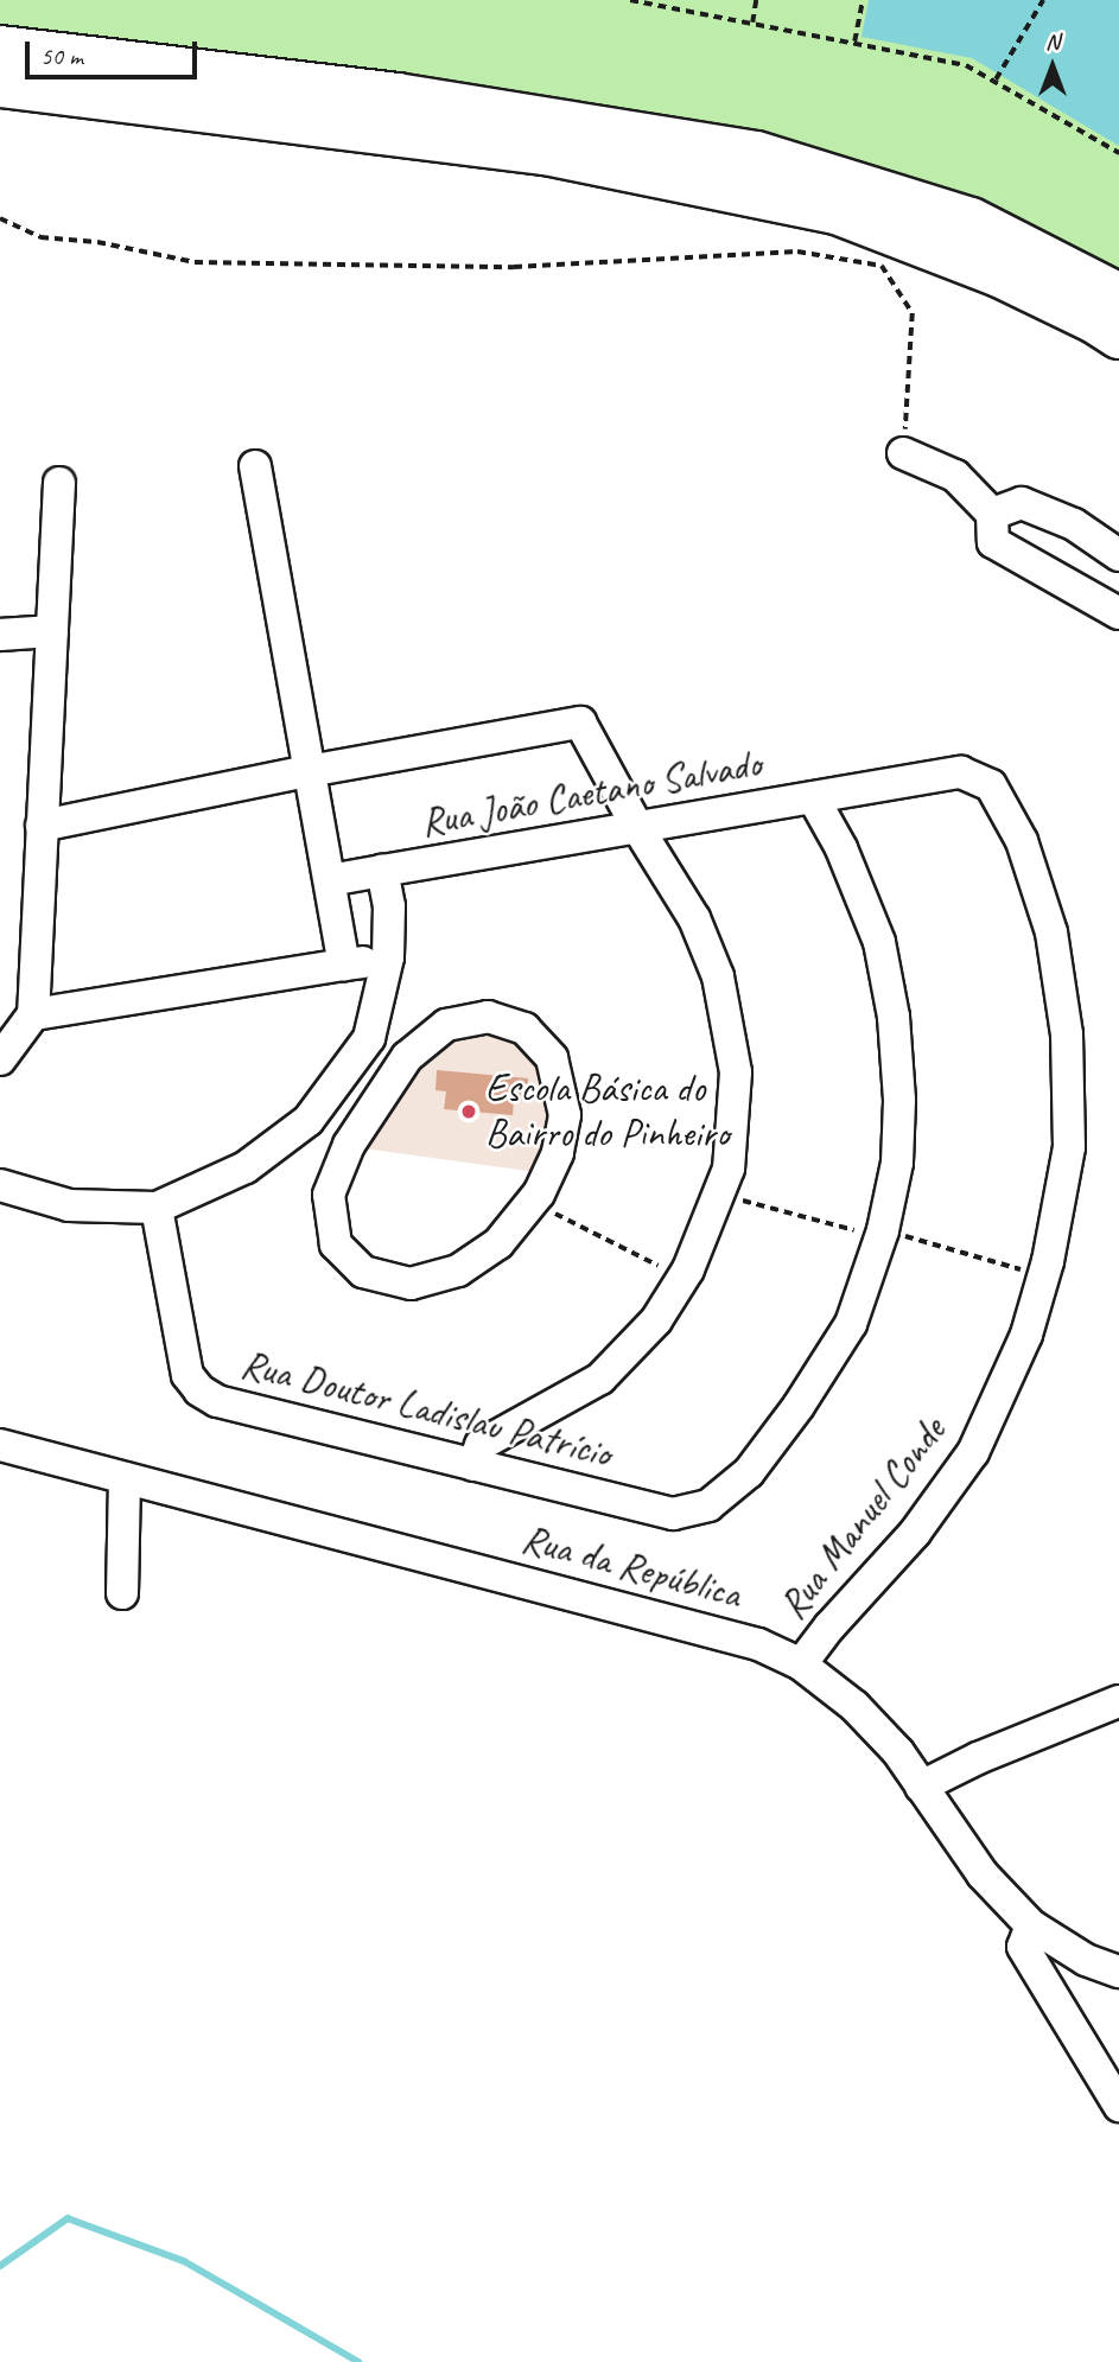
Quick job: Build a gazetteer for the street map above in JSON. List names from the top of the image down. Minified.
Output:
{"streets":{"street":["Rua João Caetano Salvado","Rua Doutor Ladislau Patrício","Rua Manuel Conde","Rua da República"]},"crossings":[["Rua João Caetano Salvado","Rua Manuel Conde"],["Rua Manuel Conde","Rua da República"]],"places":["Escola Básica do Bairro do Pinheiro"],"scale_bar":"50 m","north":"top"}
